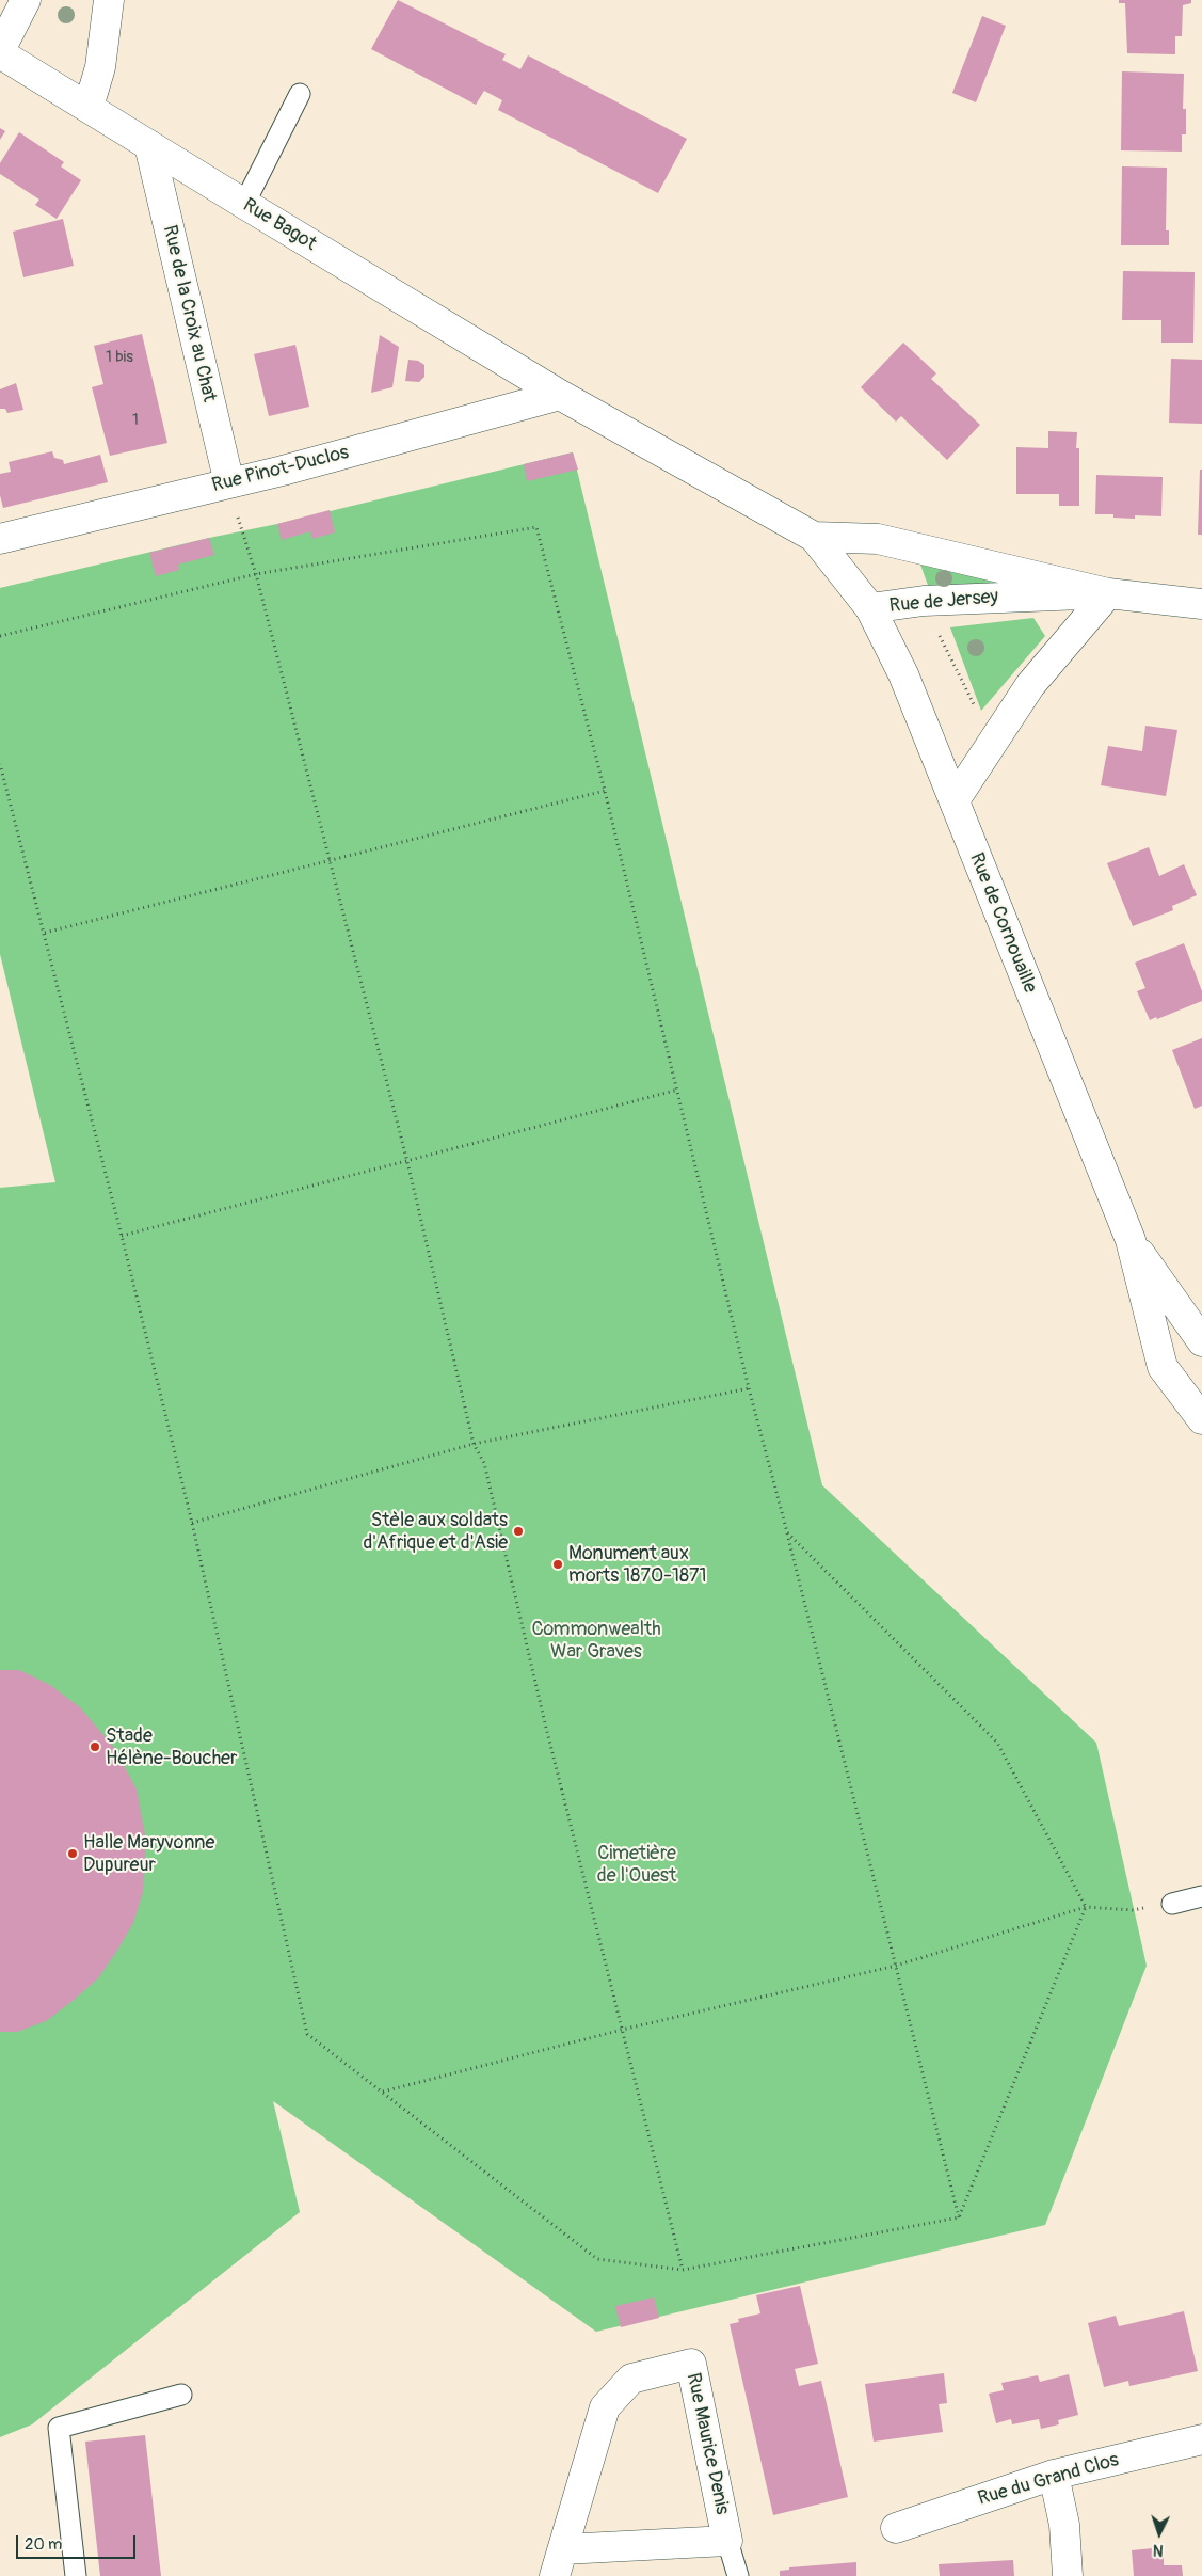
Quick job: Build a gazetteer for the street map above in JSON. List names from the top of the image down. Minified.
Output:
{"streets":{"street":["Rue Bagot","Rue de la Croix au Chat","Rue Pinot-Duclos","Rue de Jersey","Rue de Cornouaille","Rue Maurice Denis","Rue du Grand Clos"]},"crossings":[["Rue Bagot","Rue de la Croix au Chat"],["Rue Bagot","Rue Pinot-Duclos"],["Rue Bagot","Rue de Jersey"],["Rue de la Croix au Chat","Rue Pinot-Duclos"],["Rue Pinot-Duclos","Rue de Jersey"],["Rue de Jersey","Rue de Cornouaille"]],"parks":["Commonwealth War Graves","Cimetière de l'Ouest"],"places":["Stèle aux soldats d'Afrique et d'Asie","Monument aux morts 1870-1871","Stade Hélène-Boucher","Halle Maryvonne Dupureur"],"house_numbers":["1 bis","1"],"scale_bar":"20 m","north":"bottom"}
